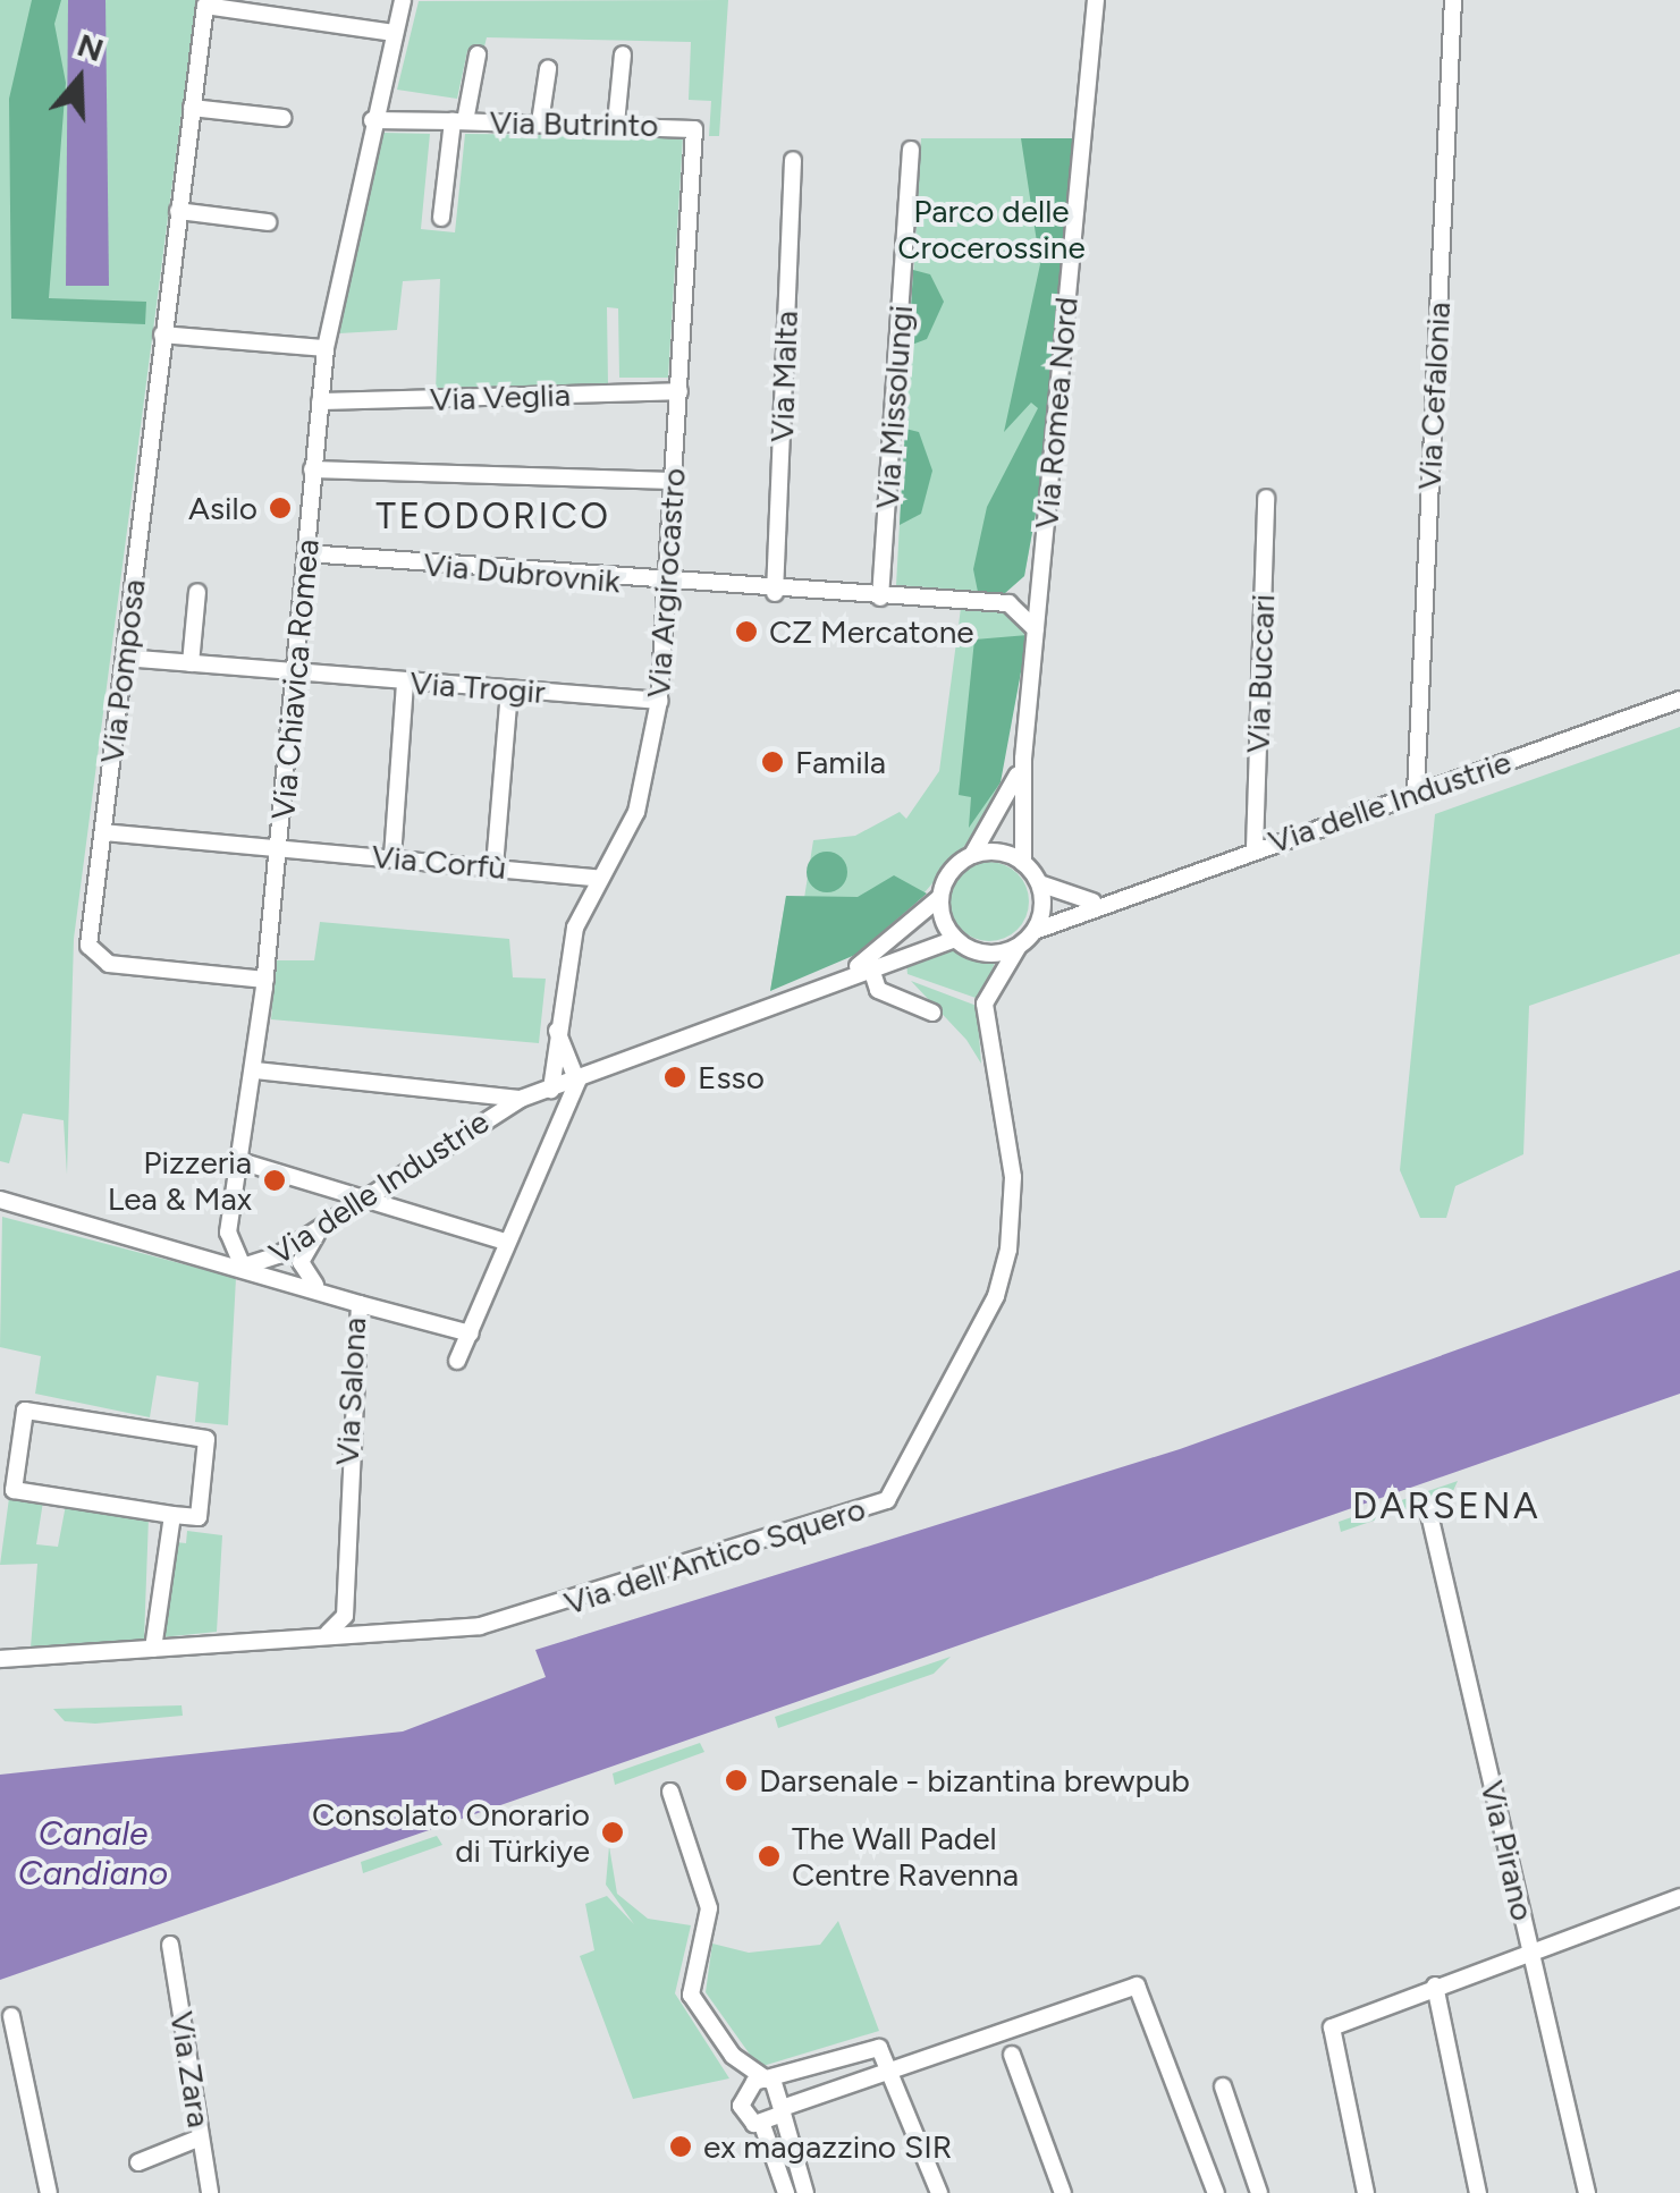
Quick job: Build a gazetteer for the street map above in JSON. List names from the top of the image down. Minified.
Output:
{"streets":{"street":["Via Butrinto","Via Malta","Via Cefalonia","Via Veglia","Via Missolungi","Via Romea Nord","Via Dubrovnik","Via Argirocastro","Via Pomposa","Via Buccari","Via Chiavica Romea","Via Trogir","Via delle Industrie","Via Corfù","Via Salona","Via dell'Antico Squero","Via Pirano","Via Zara"]},"crossings":[["Via Butrinto","Via Argirocastro"],["Via Butrinto","Via Chiavica Romea"],["Via Malta","Via Dubrovnik"],["Via Cefalonia","Via delle Industrie"],["Via Veglia","Via Argirocastro"],["Via Veglia","Via Chiavica Romea"],["Via Missolungi","Via Dubrovnik"],["Via Romea Nord","Via delle Industrie"],["Via Romea Nord","Via dell'Antico Squero"],["Via Dubrovnik","Via Argirocastro"],["Via Dubrovnik","Via Chiavica Romea"],["Via Argirocastro","Via Trogir"],["Via Argirocastro","Via delle Industrie"],["Via Argirocastro","Via Corfù"],["Via Pomposa","Via Chiavica Romea"],["Via Pomposa","Via Trogir"],["Via Pomposa","Via Corfù"],["Via Buccari","Via delle Industrie"],["Via Chiavica Romea","Via Trogir"],["Via Chiavica Romea","Via delle Industrie"],["Via Chiavica Romea","Via Corfù"],["Via delle Industrie","Via Salona"],["Via delle Industrie","Via dell'Antico Squero"],["Via Salona","Via dell'Antico Squero"]],"districts":["TEODORICO","DARSENA"],"water":["Canale Candiano"],"parks":["Parco delle Crocerossine"],"places":["Asilo","CZ Mercatone","Famila","Esso","Pizzeria Lea & Max","Darsenale - bizantina brewpub","Consolato Onorario di Türkiye","The Wall Padel Centre Ravenna","ex magazzino SIR"],"north":"top"}
